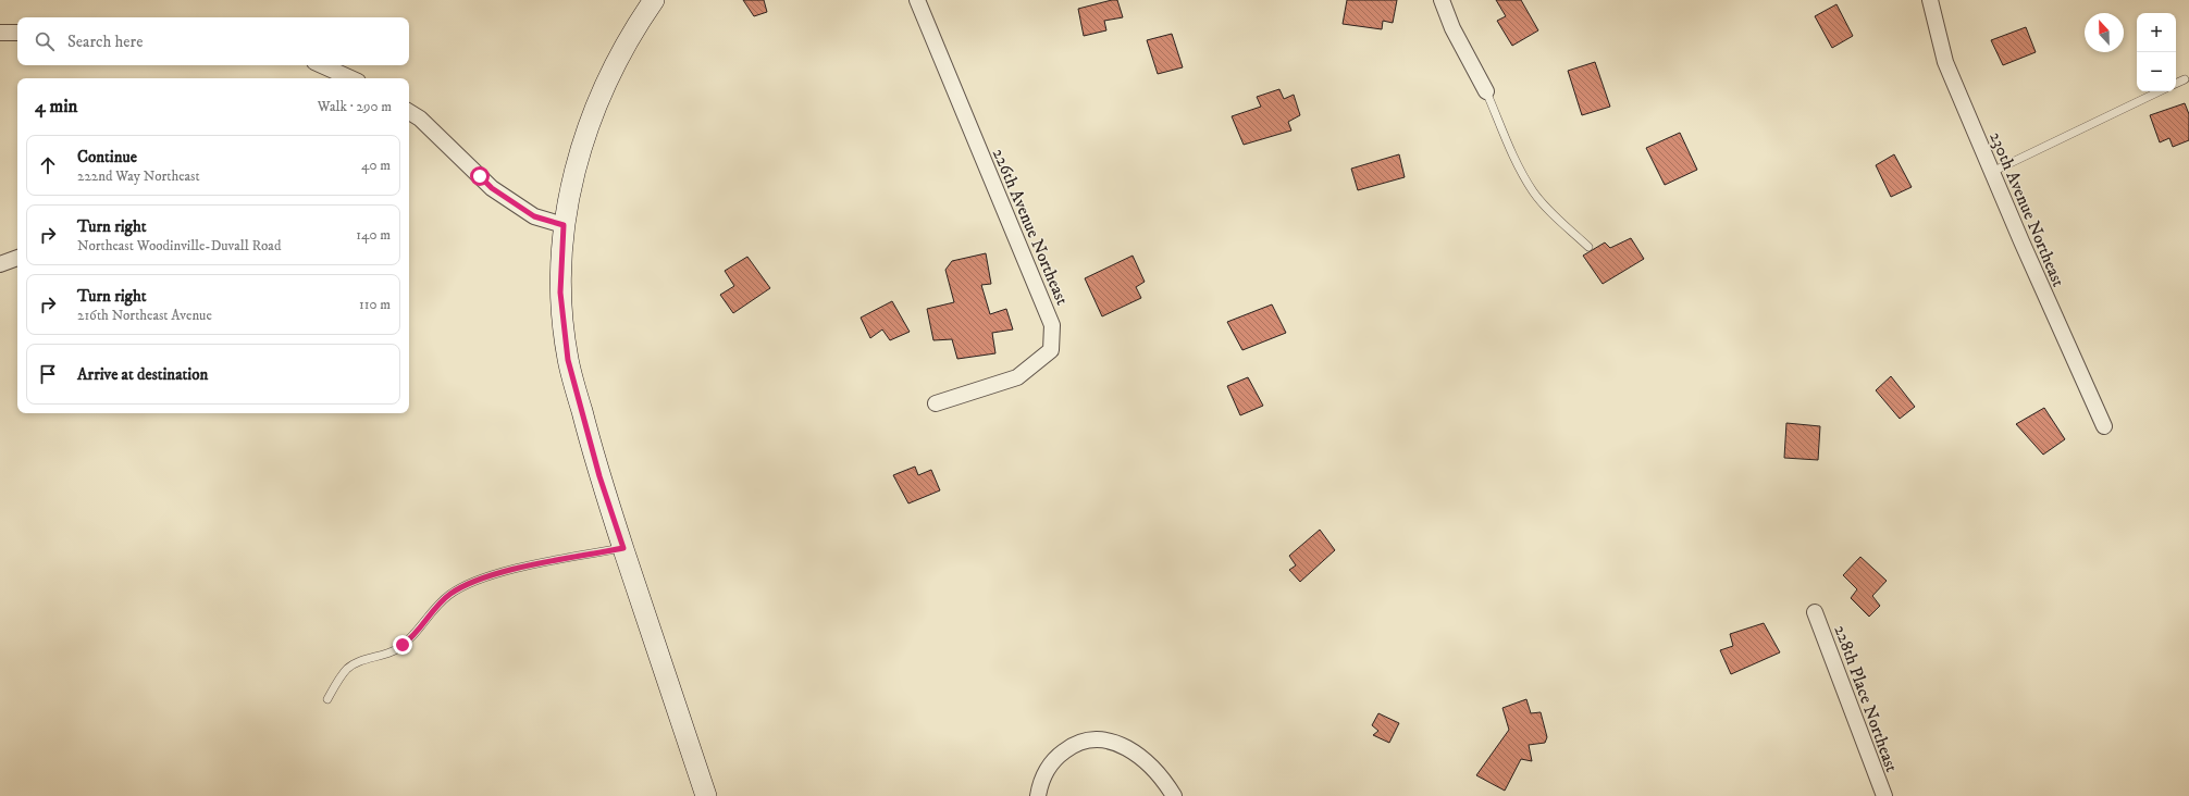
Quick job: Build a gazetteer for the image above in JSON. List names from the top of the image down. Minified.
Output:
{"streets":{"street":["230th Avenue Northeast","226th Avenue Northeast","228th Place Northeast"]},"north":"top","page":{"map_buttons":["+","−"],"search":"Search here","heading":["4 min","Walk · 290 m"],"list":[["Continue","222nd Way Northeast","40 m"],["Turn right","Northeast Woodinville-Duvall Road","140 m"],["Turn right","216th Northeast Avenue","110 m"],"Arrive at destination"]}}
